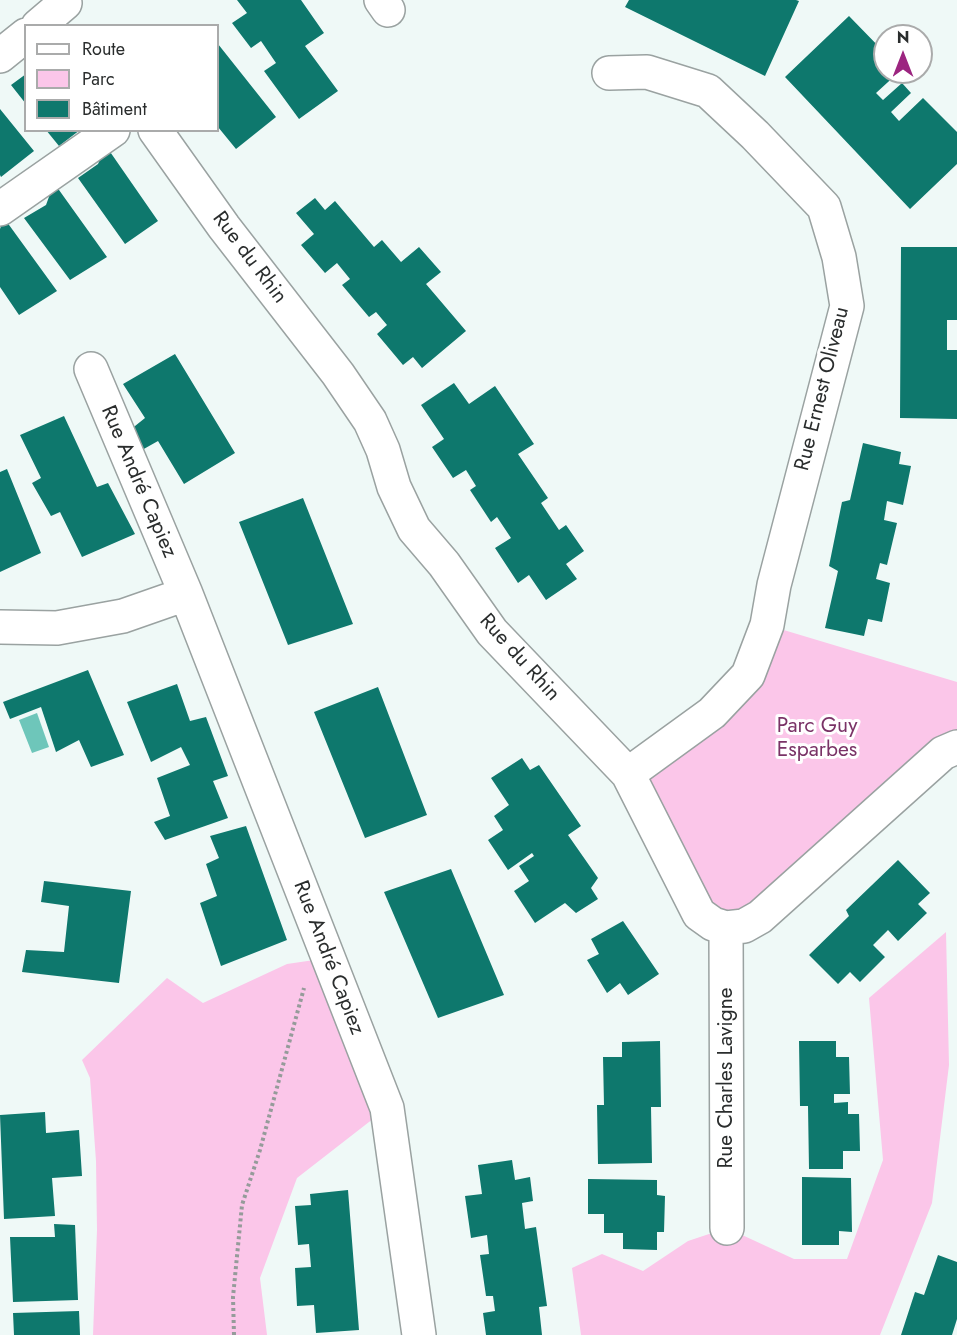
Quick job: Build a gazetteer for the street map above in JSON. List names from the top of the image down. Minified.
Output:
{"streets":{"street":["Rue du Rhin","Rue Ernest Oliveau","Rue André Capiez","Rue Charles Lavigne"]},"crossings":[["Rue du Rhin","Rue Ernest Oliveau"],["Rue du Rhin","Rue Charles Lavigne"]],"parks":["Parc Guy Esparbes"],"legend":["Route","Parc","Bâtiment"],"north":"top"}
